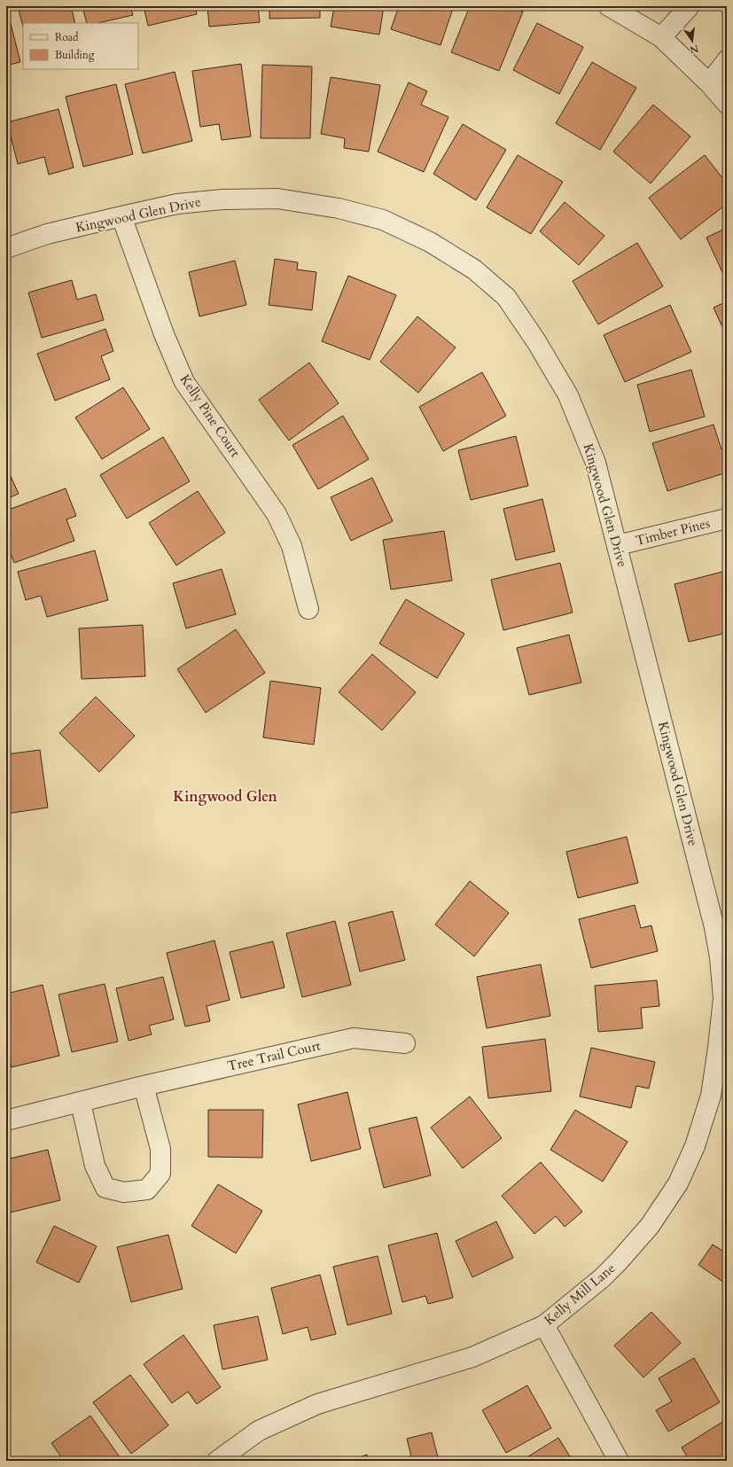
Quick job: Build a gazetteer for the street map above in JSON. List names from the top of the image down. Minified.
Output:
{"streets":{"street":["Kingwood Glen Drive","Kelly Pine Court","Timber Pines","Tree Trail Court","Kelly Mill Lane"]},"crossings":[["Kingwood Glen Drive","Kelly Pine Court"],["Kingwood Glen Drive","Timber Pines"],["Kingwood Glen Drive","Kelly Mill Lane"]],"districts":["Kingwood Glen"],"legend":["Road","Building"],"north":"bottom"}
